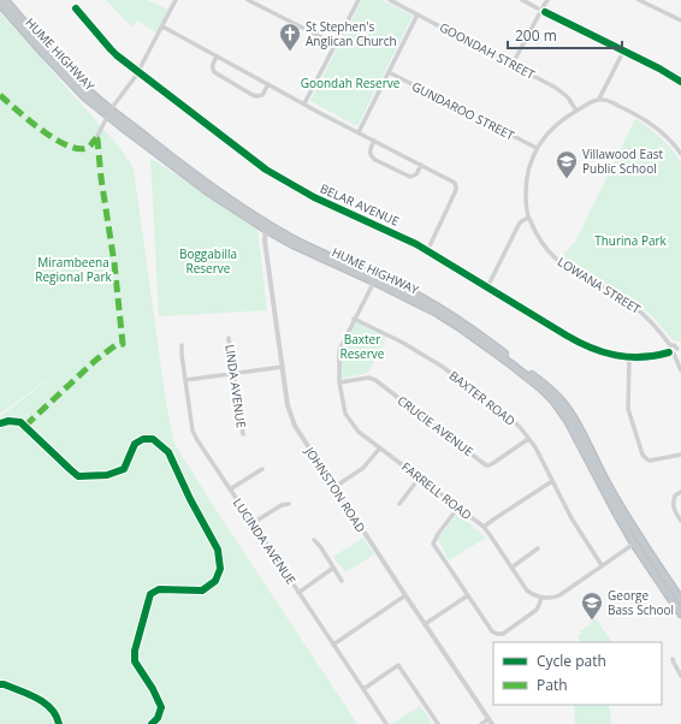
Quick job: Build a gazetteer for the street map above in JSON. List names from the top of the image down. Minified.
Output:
{"streets":{"highway":["HUME HIGHWAY"],"street":["GOONDAH STREET","GUNDAROO STREET","BELAR AVENUE","LOWANA STREET","LINDA AVENUE","BAXTER ROAD","CRUCIE AVENUE","JOHNSTON ROAD","FARRELL ROAD","LUCINDA AVENUE"]},"crossings":[["GOONDAH STREET","LOWANA STREET"],["HUME HIGHWAY","JOHNSTON ROAD"],["HUME HIGHWAY","FARRELL ROAD"],["GUNDAROO STREET","LOWANA STREET"],["BELAR AVENUE","LOWANA STREET"],["BAXTER ROAD","CRUCIE AVENUE"],["BAXTER ROAD","FARRELL ROAD"],["CRUCIE AVENUE","FARRELL ROAD"]],"parks":["Goondah Reserve","Thurina Park","Boggabilla Reserve","Mirambeena Regional Park","Baxter Reserve"],"places":{"church":["St Stephen's Anglican Church"],"school or university":["Villawood East Public School","George Bass School"]},"legend":["Cycle path","Path"],"scale_bar":"200 m"}
